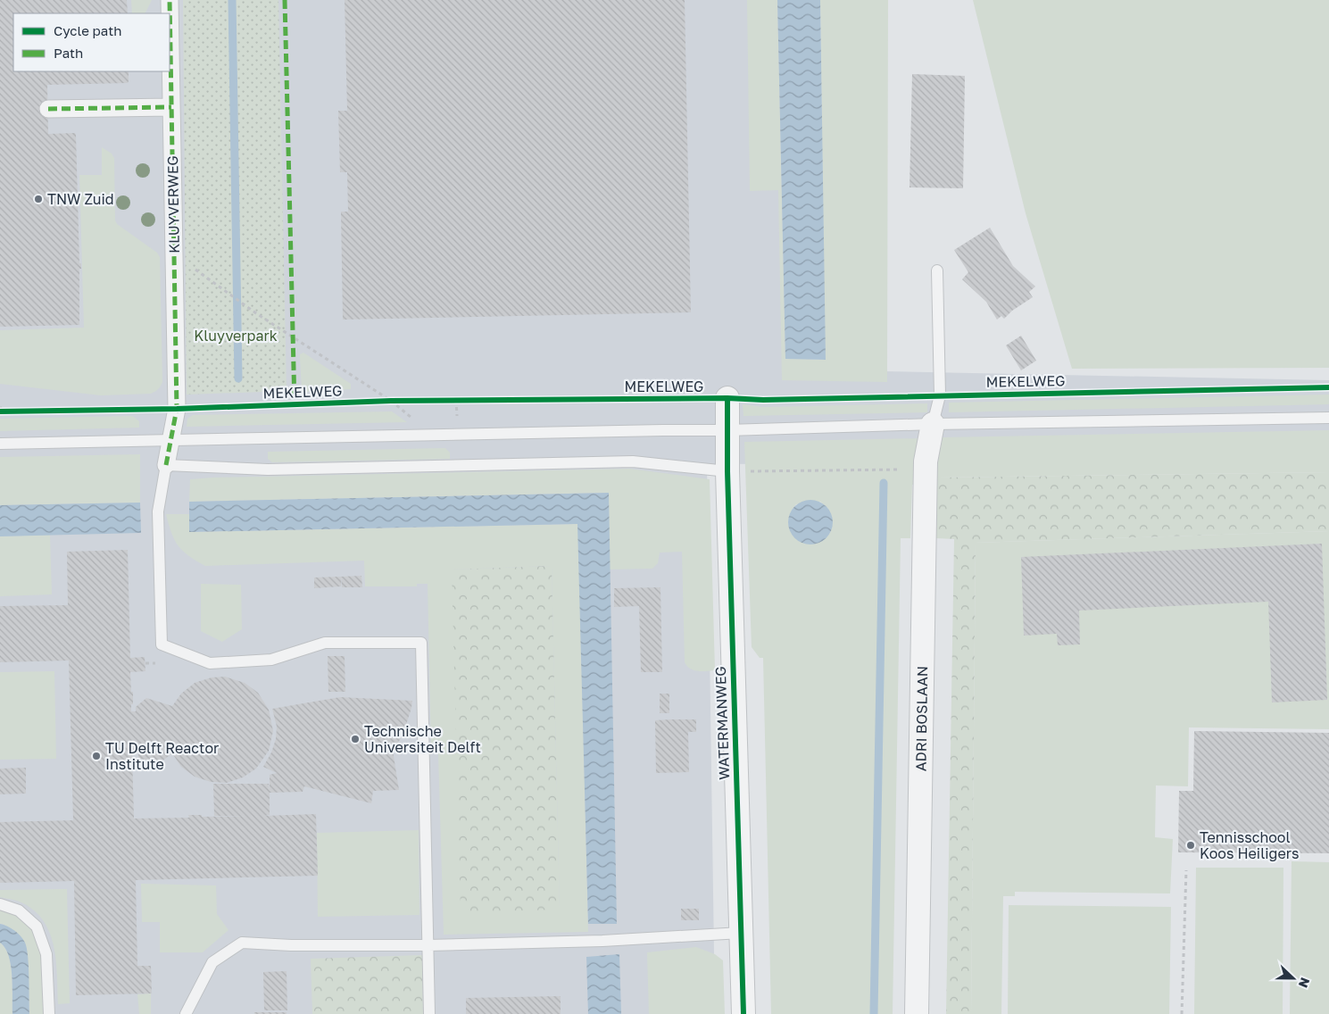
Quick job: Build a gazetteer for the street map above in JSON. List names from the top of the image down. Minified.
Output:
{"streets":{"street":["KLUYVERWEG","ADRI BOSLAAN","WATERMANWEG"],"cycle path":["MEKELWEG"]},"parks":["Kluyverpark"],"places":["TNW Zuid","Technische Universiteit Delft","TU Delft Reactor Institute","Tennisschool Koos Heiligers"],"legend":["Cycle path","Path"],"north":"right"}
